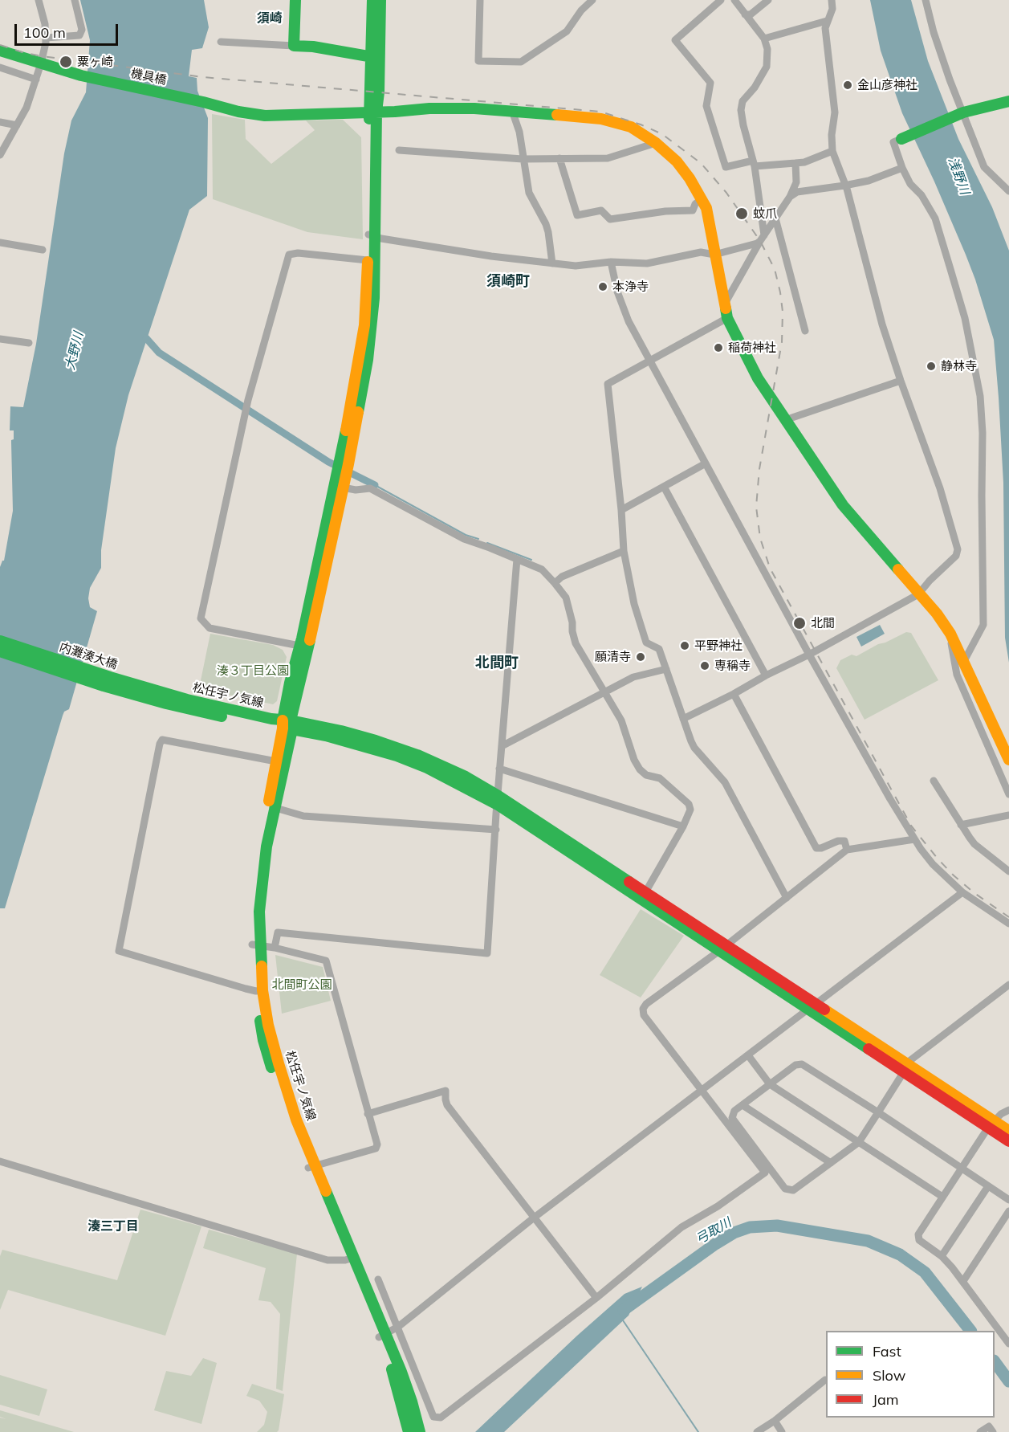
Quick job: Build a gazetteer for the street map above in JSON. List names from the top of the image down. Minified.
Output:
{"streets":{"street":["機具橋","内灘湊大橋","松任宇ノ気線"]},"crossings":[["内灘湊大橋","松任宇ノ気線"]],"districts":["須崎","須崎町","北間町","湊三丁目"],"water":["浅野川","大野川","弓取川"],"parks":["湊３丁目公園","北間町公園"],"places":["粟ヶ崎","金山彦神社","蚊爪","本浄寺","稲荷神社","静林寺","北間","平野神社","願清寺","専稱寺"],"legend":["Fast","Slow","Jam"],"scale_bar":"100 m"}
